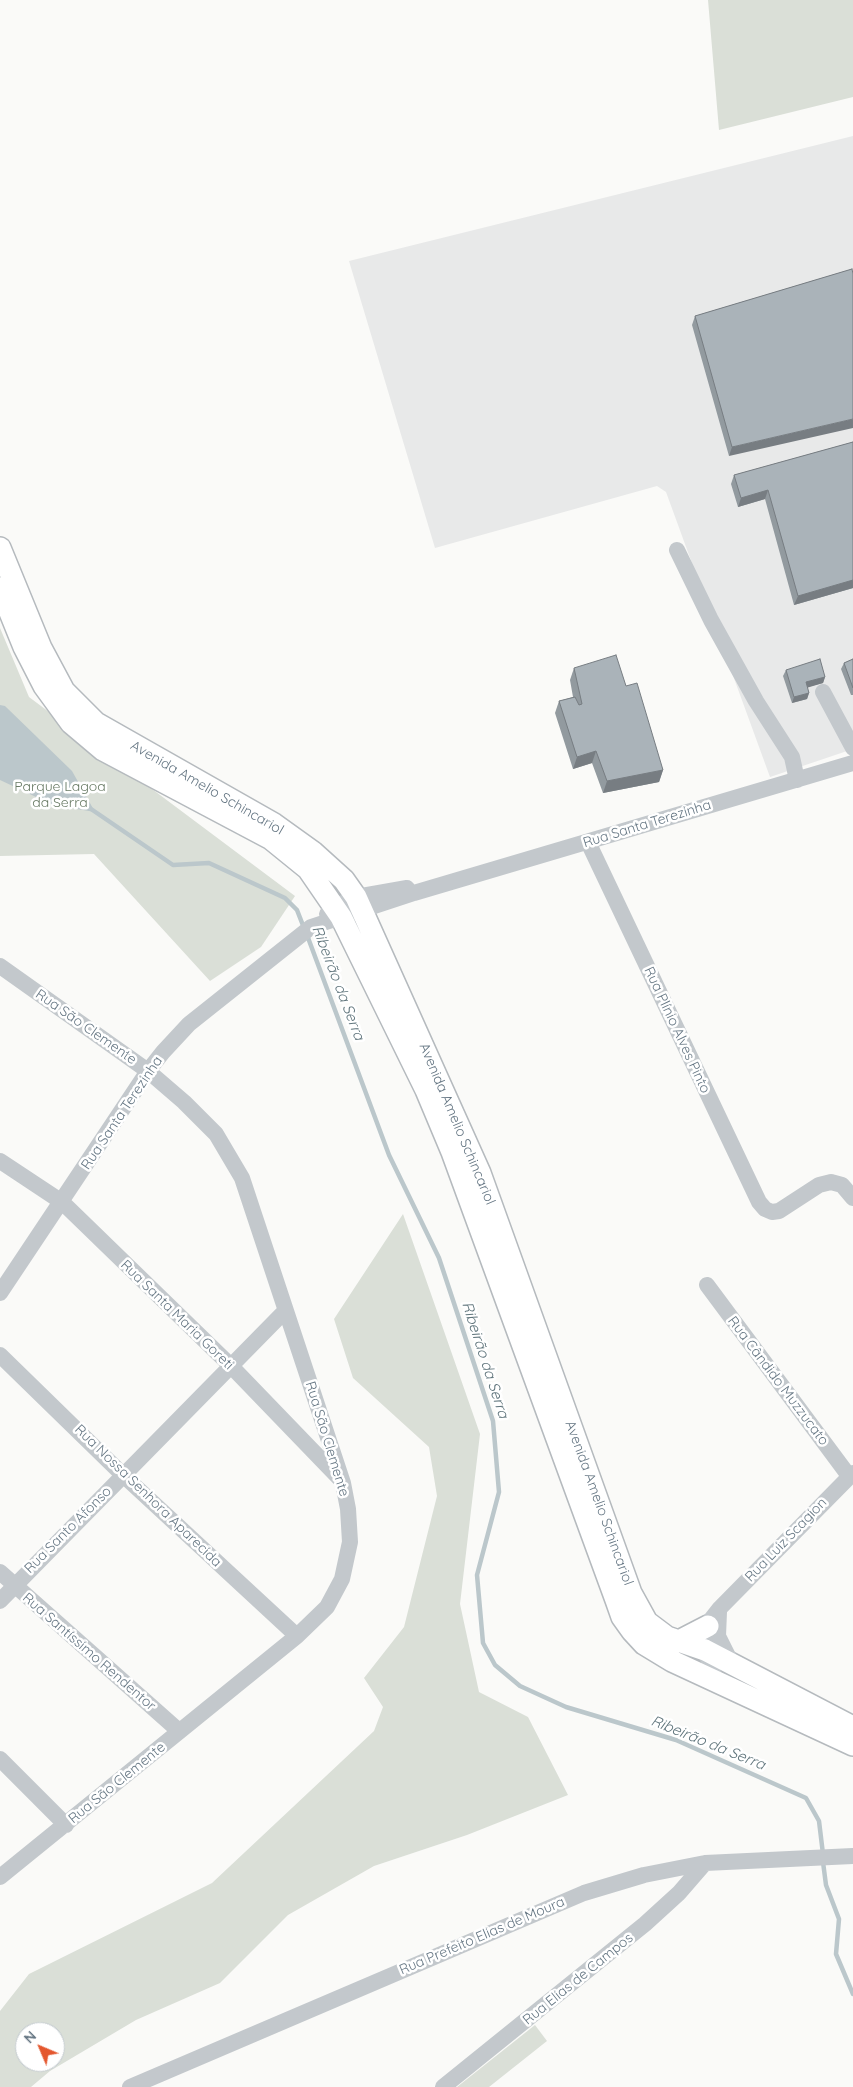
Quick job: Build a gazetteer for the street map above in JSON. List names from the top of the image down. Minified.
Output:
{"streets":{"main road":["Avenida Amelio Schincariol"],"street":["Rua Santa Terezinha","Rua São Clemente","Rua Plínio Alves Pinto","Rua Santa Maria Goreti","Rua Cândido Muzzucato","Rua Nossa Senhora Aparecida","Rua Santo Afonso","Rua Luiz Scagion","Rua Santíssimo Rendentor","Rua Prefeito Elias de Moura","Rua Elias de Campos"]},"crossings":[["Avenida Amelio Schincariol","Rua Santa Terezinha"],["Rua Santa Terezinha","Rua São Clemente"],["Rua Santa Terezinha","Rua Plínio Alves Pinto"],["Rua Santa Terezinha","Rua Santa Maria Goreti"],["Rua São Clemente","Rua Santa Maria Goreti"],["Rua São Clemente","Rua Nossa Senhora Aparecida"],["Rua São Clemente","Rua Santo Afonso"],["Rua São Clemente","Rua Santíssimo Rendentor"],["Rua Santa Maria Goreti","Rua Santo Afonso"],["Rua Cândido Muzzucato","Rua Luiz Scagion"],["Rua Nossa Senhora Aparecida","Rua Santo Afonso"],["Rua Santo Afonso","Rua Santíssimo Rendentor"],["Rua Prefeito Elias de Moura","Rua Elias de Campos"]],"water":["Ribeirão da Serra"],"parks":["Parque Lagoa da Serra"],"north":"top left"}
